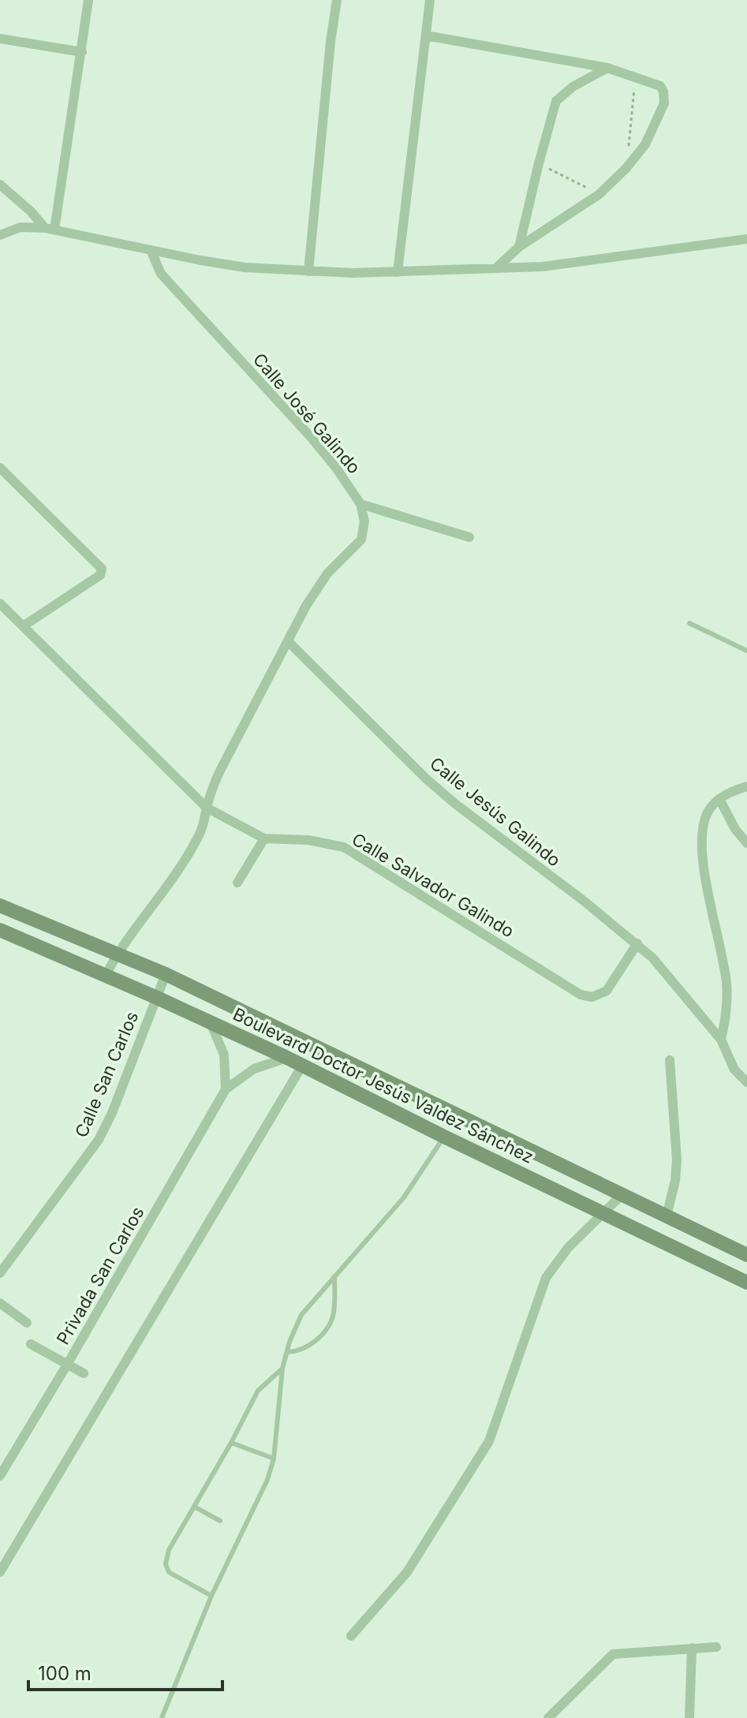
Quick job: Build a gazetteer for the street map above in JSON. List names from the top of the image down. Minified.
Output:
{"streets":{"main road":["Boulevard Doctor Jesús Valdez Sánchez"],"street":["Calle José Galindo","Calle Jesús Galindo","Calle Salvador Galindo","Calle San Carlos","Privada San Carlos"]},"crossings":[["Calle Jesús Galindo","Calle Salvador Galindo"],["Calle San Carlos","Boulevard Doctor Jesús Valdez Sánchez"],["Boulevard Doctor Jesús Valdez Sánchez","Privada San Carlos"]],"scale_bar":"100 m"}
